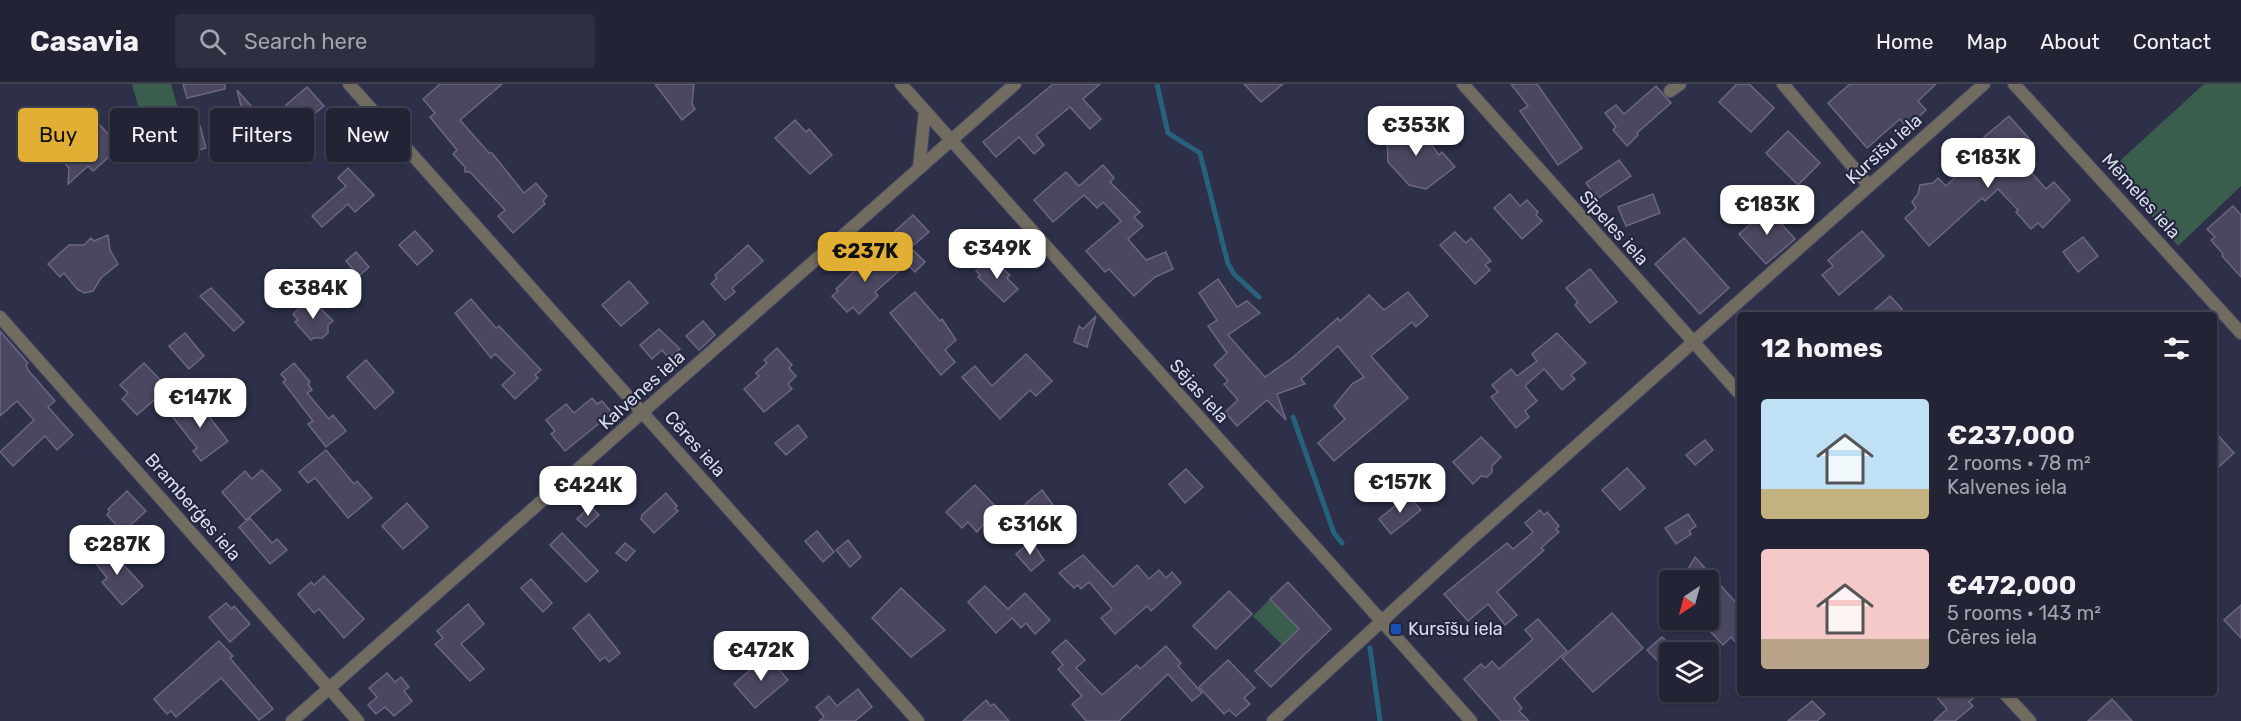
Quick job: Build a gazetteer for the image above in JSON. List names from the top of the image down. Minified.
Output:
{"streets":{"street":["Kursīšu iela","Mēmeles iela","Sīpeles iela","Kalvenes iela","Sējas iela","Cēres iela","Bramberģes iela"]},"crossings":[["Kursīšu iela","Sīpeles iela"],["Kursīšu iela","Sējas iela"],["Kalvenes iela","Sējas iela"],["Kalvenes iela","Cēres iela"],["Kalvenes iela","Bramberģes iela"]],"places":{"transit":["Kursīšu iela"]},"north":"bottom left","page":{"header":"Casavia","search":"Search here","nav":["Home","Map","About","Contact"],"price":["€353K","€183K","€183K","€349K","€237K","€384K","€147K","€157K","€424K","€316K","€287K","€472K"],"chip":["Buy","Rent","Filters","New"],"heading":"12 homes","list":[{"name":"€237,000","note":"2 rooms · 78 m² · Kalvenes iela"},{"name":"€472,000","note":"5 rooms · 143 m² · Cēres iela"}]}}
